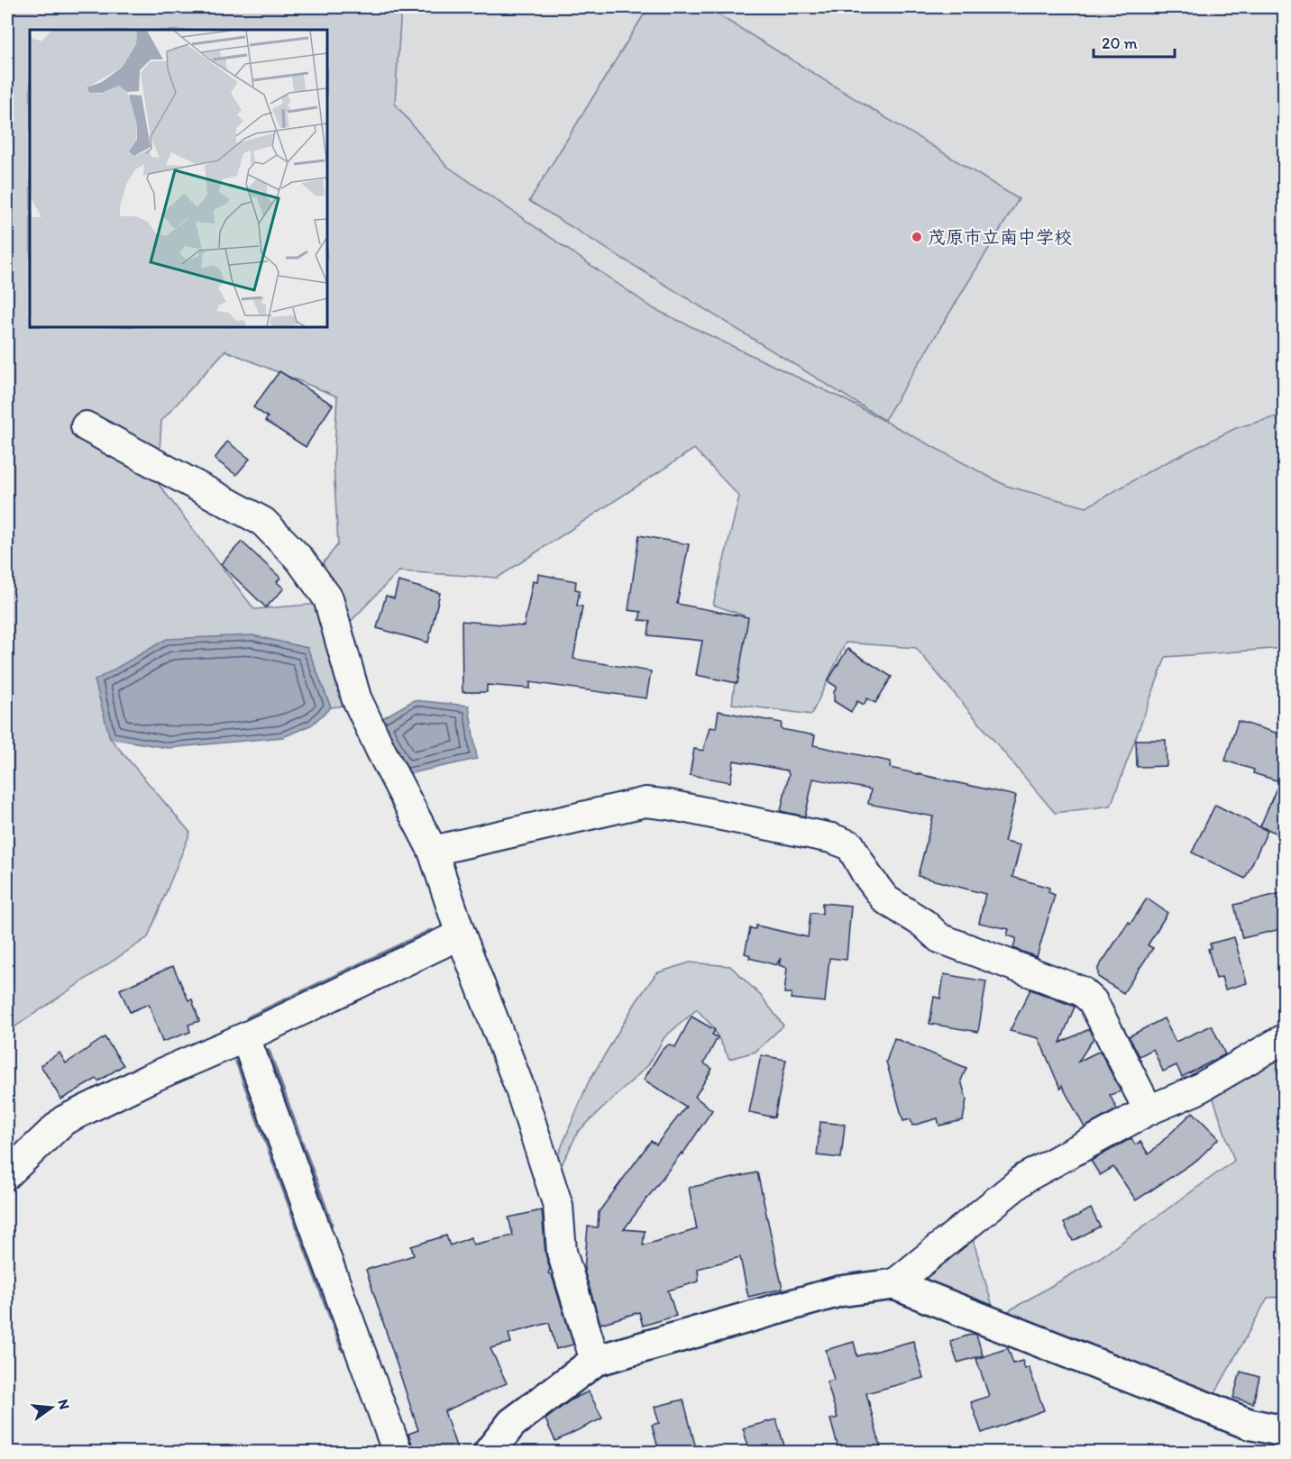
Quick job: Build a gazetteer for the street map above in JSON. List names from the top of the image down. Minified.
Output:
{"places":["茂原市立南中学校"],"scale_bar":"20 m","north":"right"}
